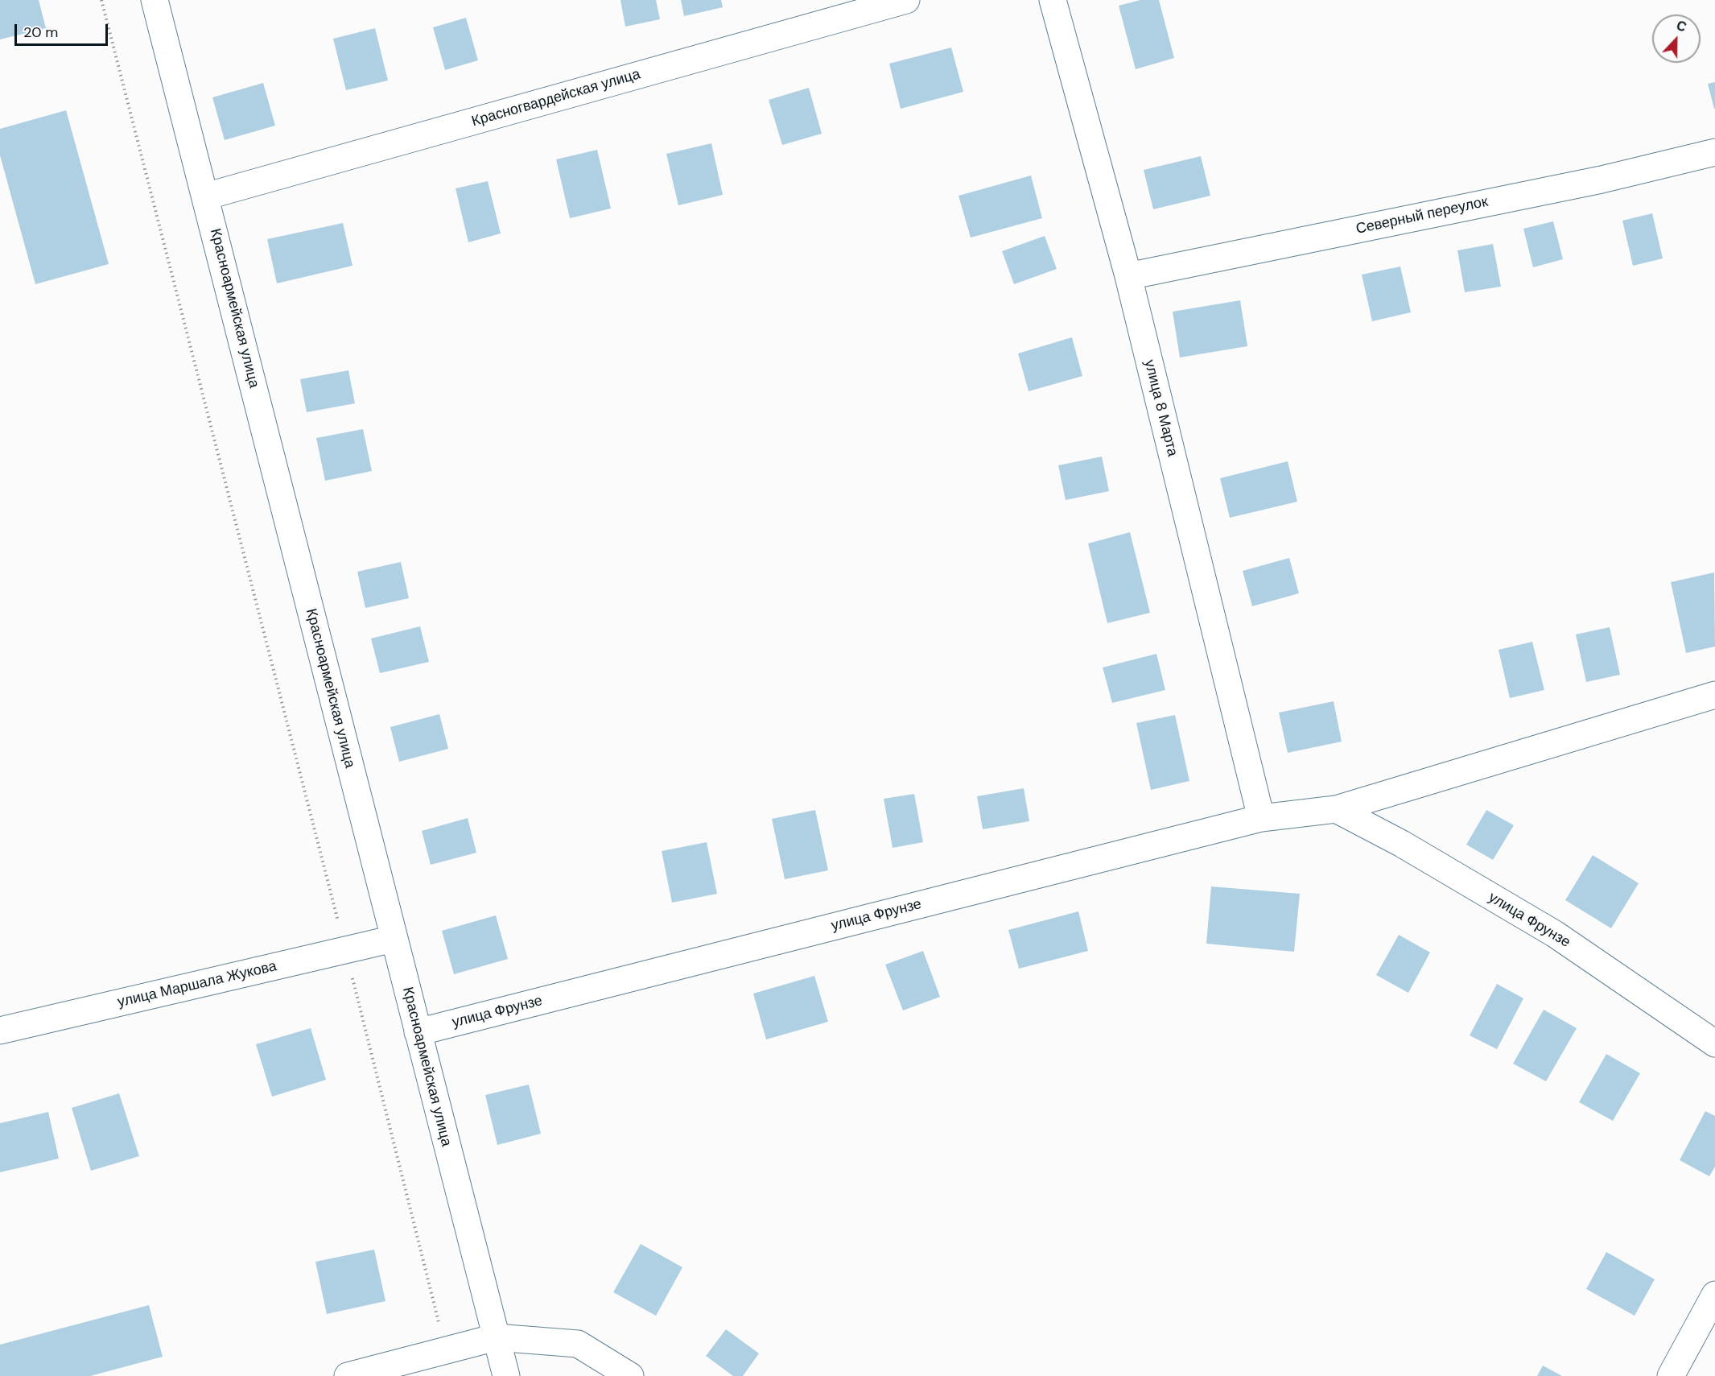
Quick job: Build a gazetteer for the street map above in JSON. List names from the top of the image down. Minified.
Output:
{"streets":{"street":["Красногвардейская улица","Северный переулок","Красноармейская улица","улица 8 Марта","улица Фрунзе","улица Маршала Жукова"]},"crossings":[["Красногвардейская улица","Красноармейская улица"],["Северный переулок","улица 8 Марта"],["Красноармейская улица","улица Фрунзе"],["Красноармейская улица","улица Маршала Жукова"],["улица 8 Марта","улица Фрунзе"]],"scale_bar":"20 m","north":"top"}
